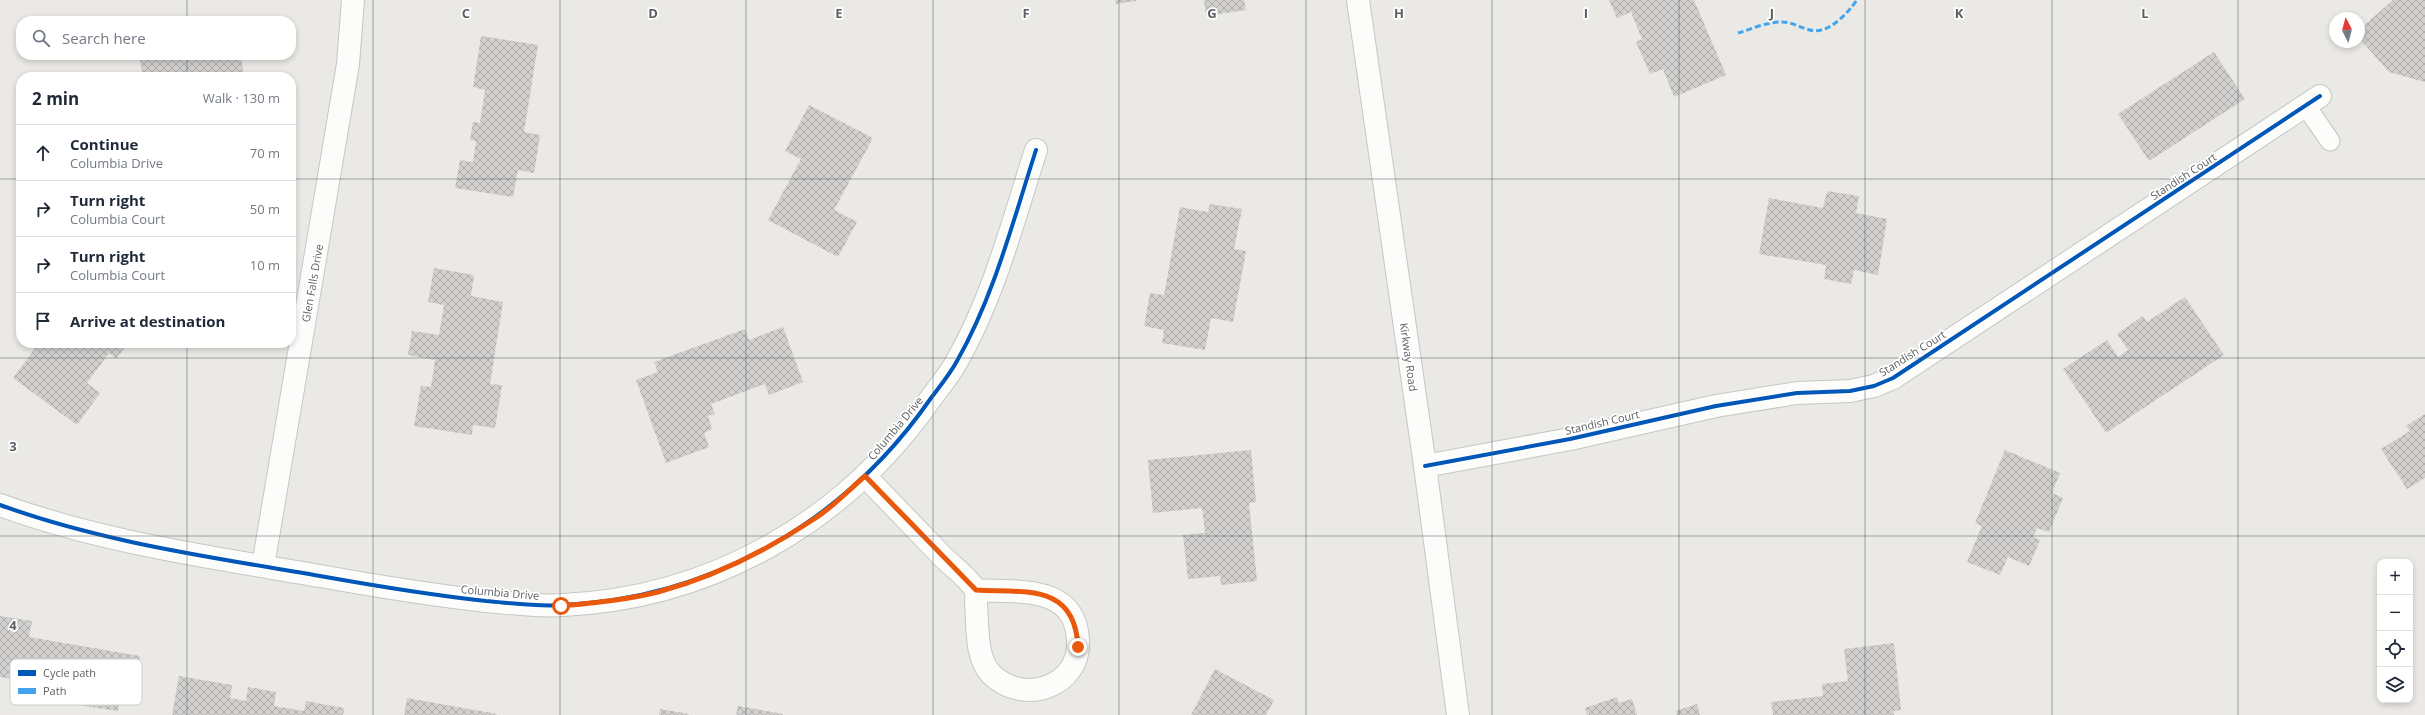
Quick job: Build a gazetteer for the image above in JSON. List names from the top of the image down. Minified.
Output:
{"streets":{"street":["Standish Court","Glen Falls Drive","Kirkway Road","Columbia Drive"]},"crossings":[["Standish Court","Kirkway Road"],["Glen Falls Drive","Columbia Drive"]],"legend":["Cycle path","Path"],"north":"top","page":{"search":"Search here","heading":["2 min","Walk · 130 m"],"list":[["Continue","Columbia Drive","70 m"],["Turn right","Columbia Court","50 m"],["Turn right","Columbia Court","10 m"],"Arrive at destination"],"map_buttons":["+","−"]},"grid":{"columns":["C","D","E","F","G","H","I","J","K","L"],"rows":["3","4"]}}
